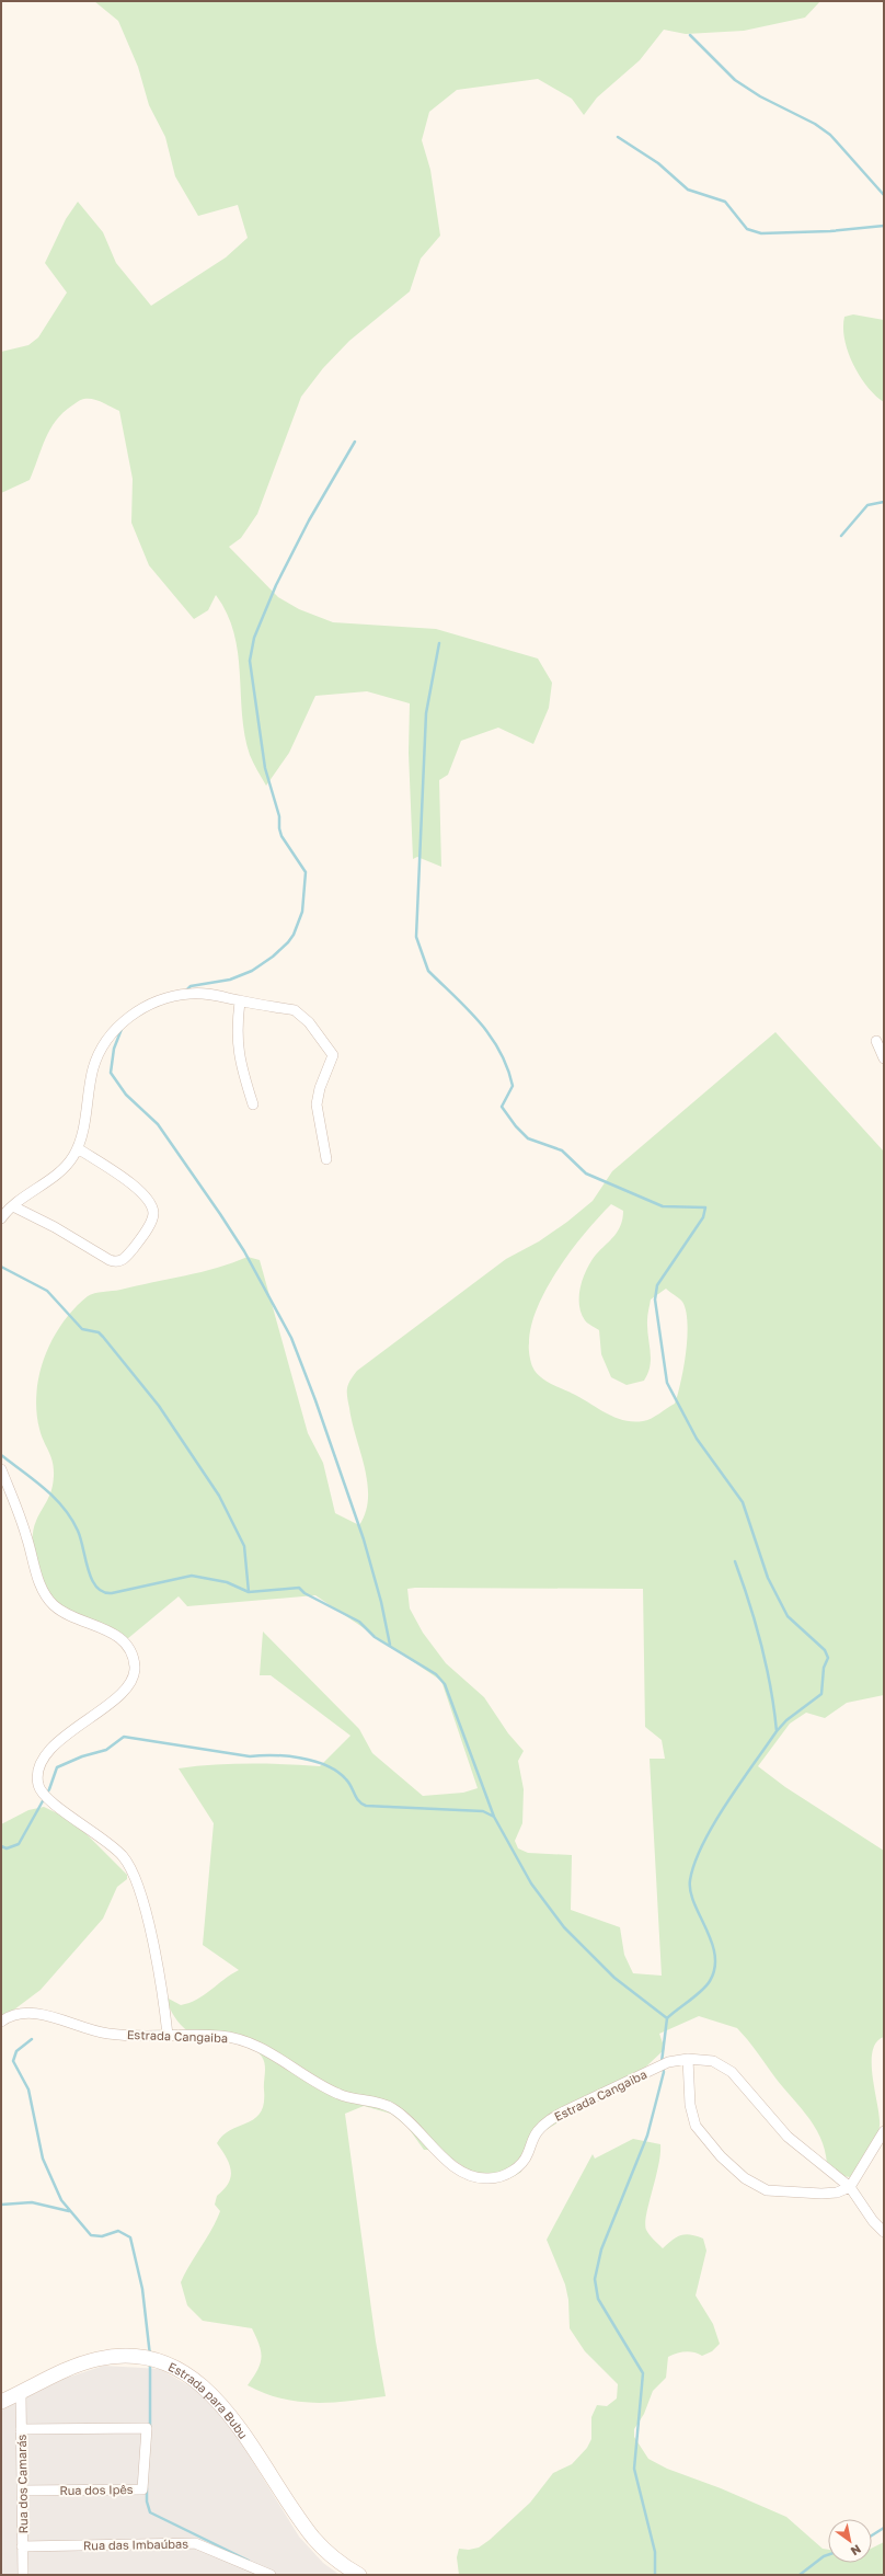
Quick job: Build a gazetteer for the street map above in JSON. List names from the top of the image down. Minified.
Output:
{"streets":{"street":["Estrada Cangaiba","Estrada para Bubu","Rua dos Camarás","Rua dos Ipês","Rua das Imbaúbas"]},"crossings":[["Estrada para Bubu","Rua dos Camarás"],["Rua dos Camarás","Rua dos Ipês"],["Rua dos Camarás","Rua das Imbaúbas"]],"north":"bottom right"}
